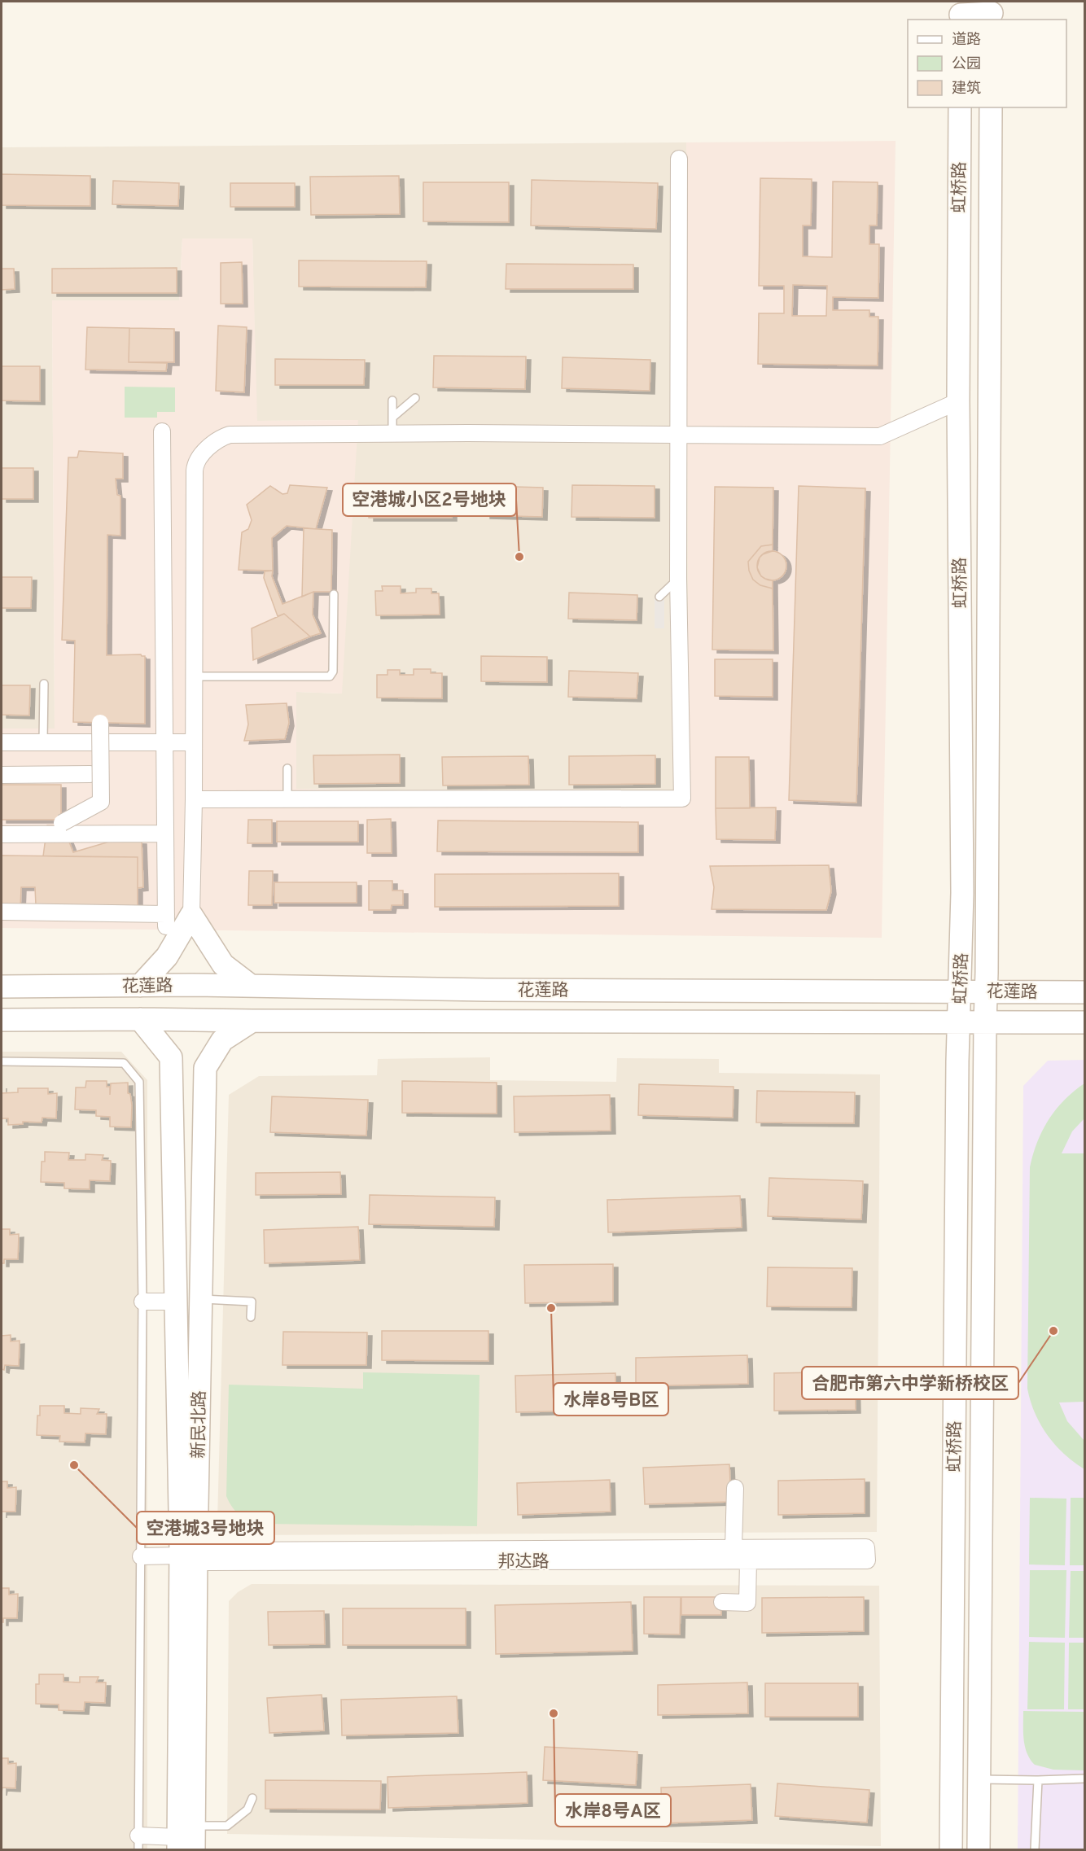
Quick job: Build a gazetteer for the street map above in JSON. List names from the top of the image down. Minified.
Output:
{"streets":{"main road":["虹桥路","花莲路","新民北路"],"street":["邦达路"]},"crossings":[["虹桥路","花莲路"],["花莲路","新民北路"],["新民北路","邦达路"]],"places":["空港城小区2号地块","水岸8号B区","合肥市第六中学新桥校区","空港城3号地块","水岸8号A区"],"legend":["道路","公园","建筑"]}
